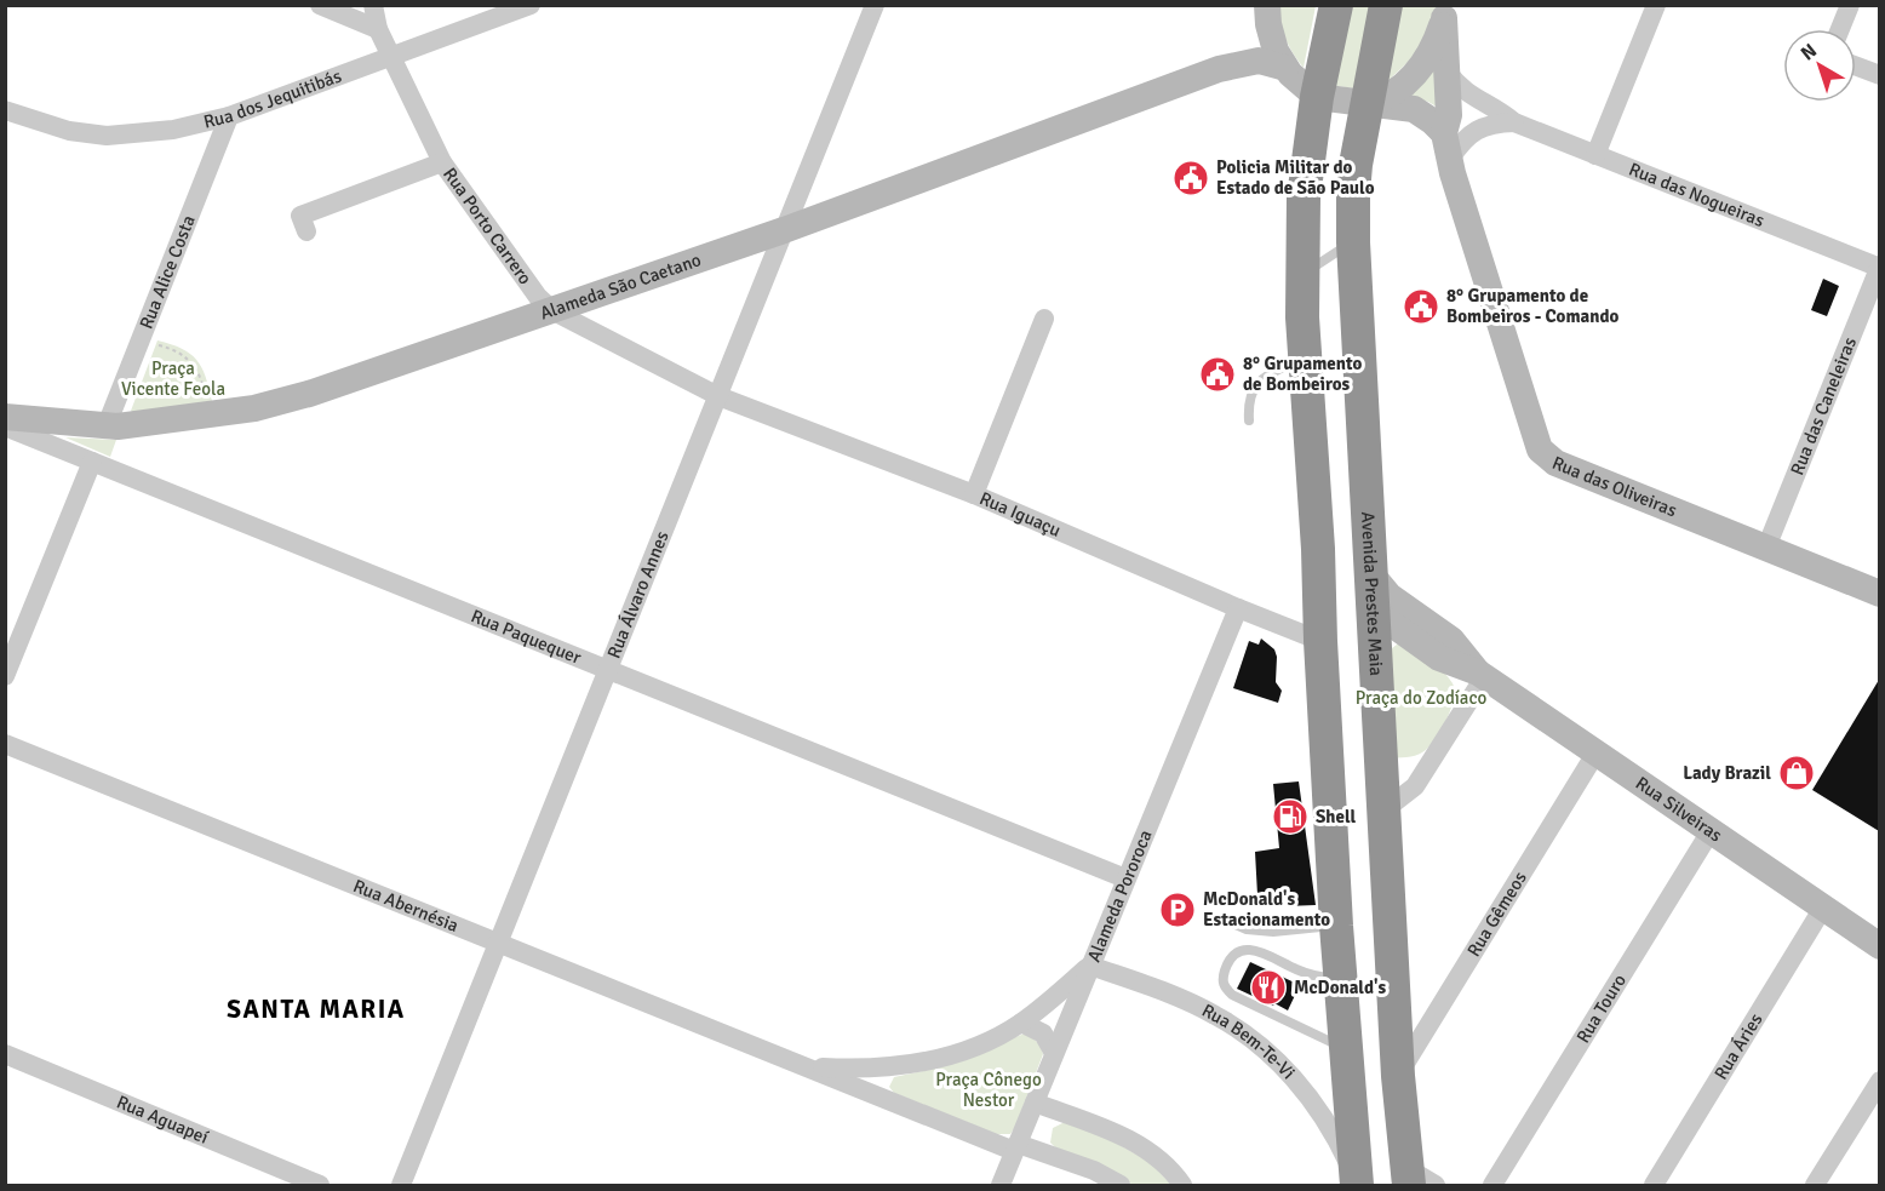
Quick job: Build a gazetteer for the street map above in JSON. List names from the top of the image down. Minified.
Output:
{"streets":{"highway":["Avenida Prestes Maia"],"main road":["Alameda São Caetano","Rua das Oliveiras","Rua Silveiras"],"street":["Rua dos Jequitibás","Rua das Nogueiras","Rua Porto Carrero","Rua Alice Costa","Rua das Caneleiras","Rua Iguaçu","Rua Álvaro Annes","Rua Paquequer","Alameda Pororoca","Rua Abernésia","Rua Gêmeos","Rua Touro","Rua Bem-Te-Vi","Rua Áries","Rua Aguapeí"]},"crossings":[["Rua dos Jequitibás","Rua Porto Carrero"],["Rua dos Jequitibás","Rua Alice Costa"],["Rua das Nogueiras","Rua das Caneleiras"],["Rua das Nogueiras","Rua das Oliveiras"],["Rua Porto Carrero","Alameda São Caetano"],["Rua Porto Carrero","Rua Iguaçu"],["Rua Porto Carrero","Rua Álvaro Annes"],["Rua Alice Costa","Alameda São Caetano"],["Alameda São Caetano","Rua Álvaro Annes"],["Rua das Caneleiras","Rua das Oliveiras"],["Rua Iguaçu","Rua Álvaro Annes"],["Rua Iguaçu","Alameda Pororoca"],["Avenida Prestes Maia","Rua Silveiras"],["Avenida Prestes Maia","Rua Gêmeos"],["Rua Álvaro Annes","Rua Paquequer"],["Rua Álvaro Annes","Rua Abernésia"],["Rua Paquequer","Alameda Pororoca"],["Rua Silveiras","Rua Gêmeos"],["Rua Silveiras","Rua Touro"],["Rua Silveiras","Rua Áries"],["Alameda Pororoca","Rua Bem-Te-Vi"]],"districts":["SANTA MARIA"],"parks":["Praça Vicente Feola","Praça do Zodíaco","Praça Cônego Nestor"],"places":{"public building":["Policia Militar do Estado de São Paulo","8° Grupamento de Bombeiros - Comando","8° Grupamento de Bombeiros"],"shop":["Lady Brazil"],"fuel station":["Shell"],"parking":["McDonald's Estacionamento"],"restaurant":["McDonald's"]},"north":"top left"}
